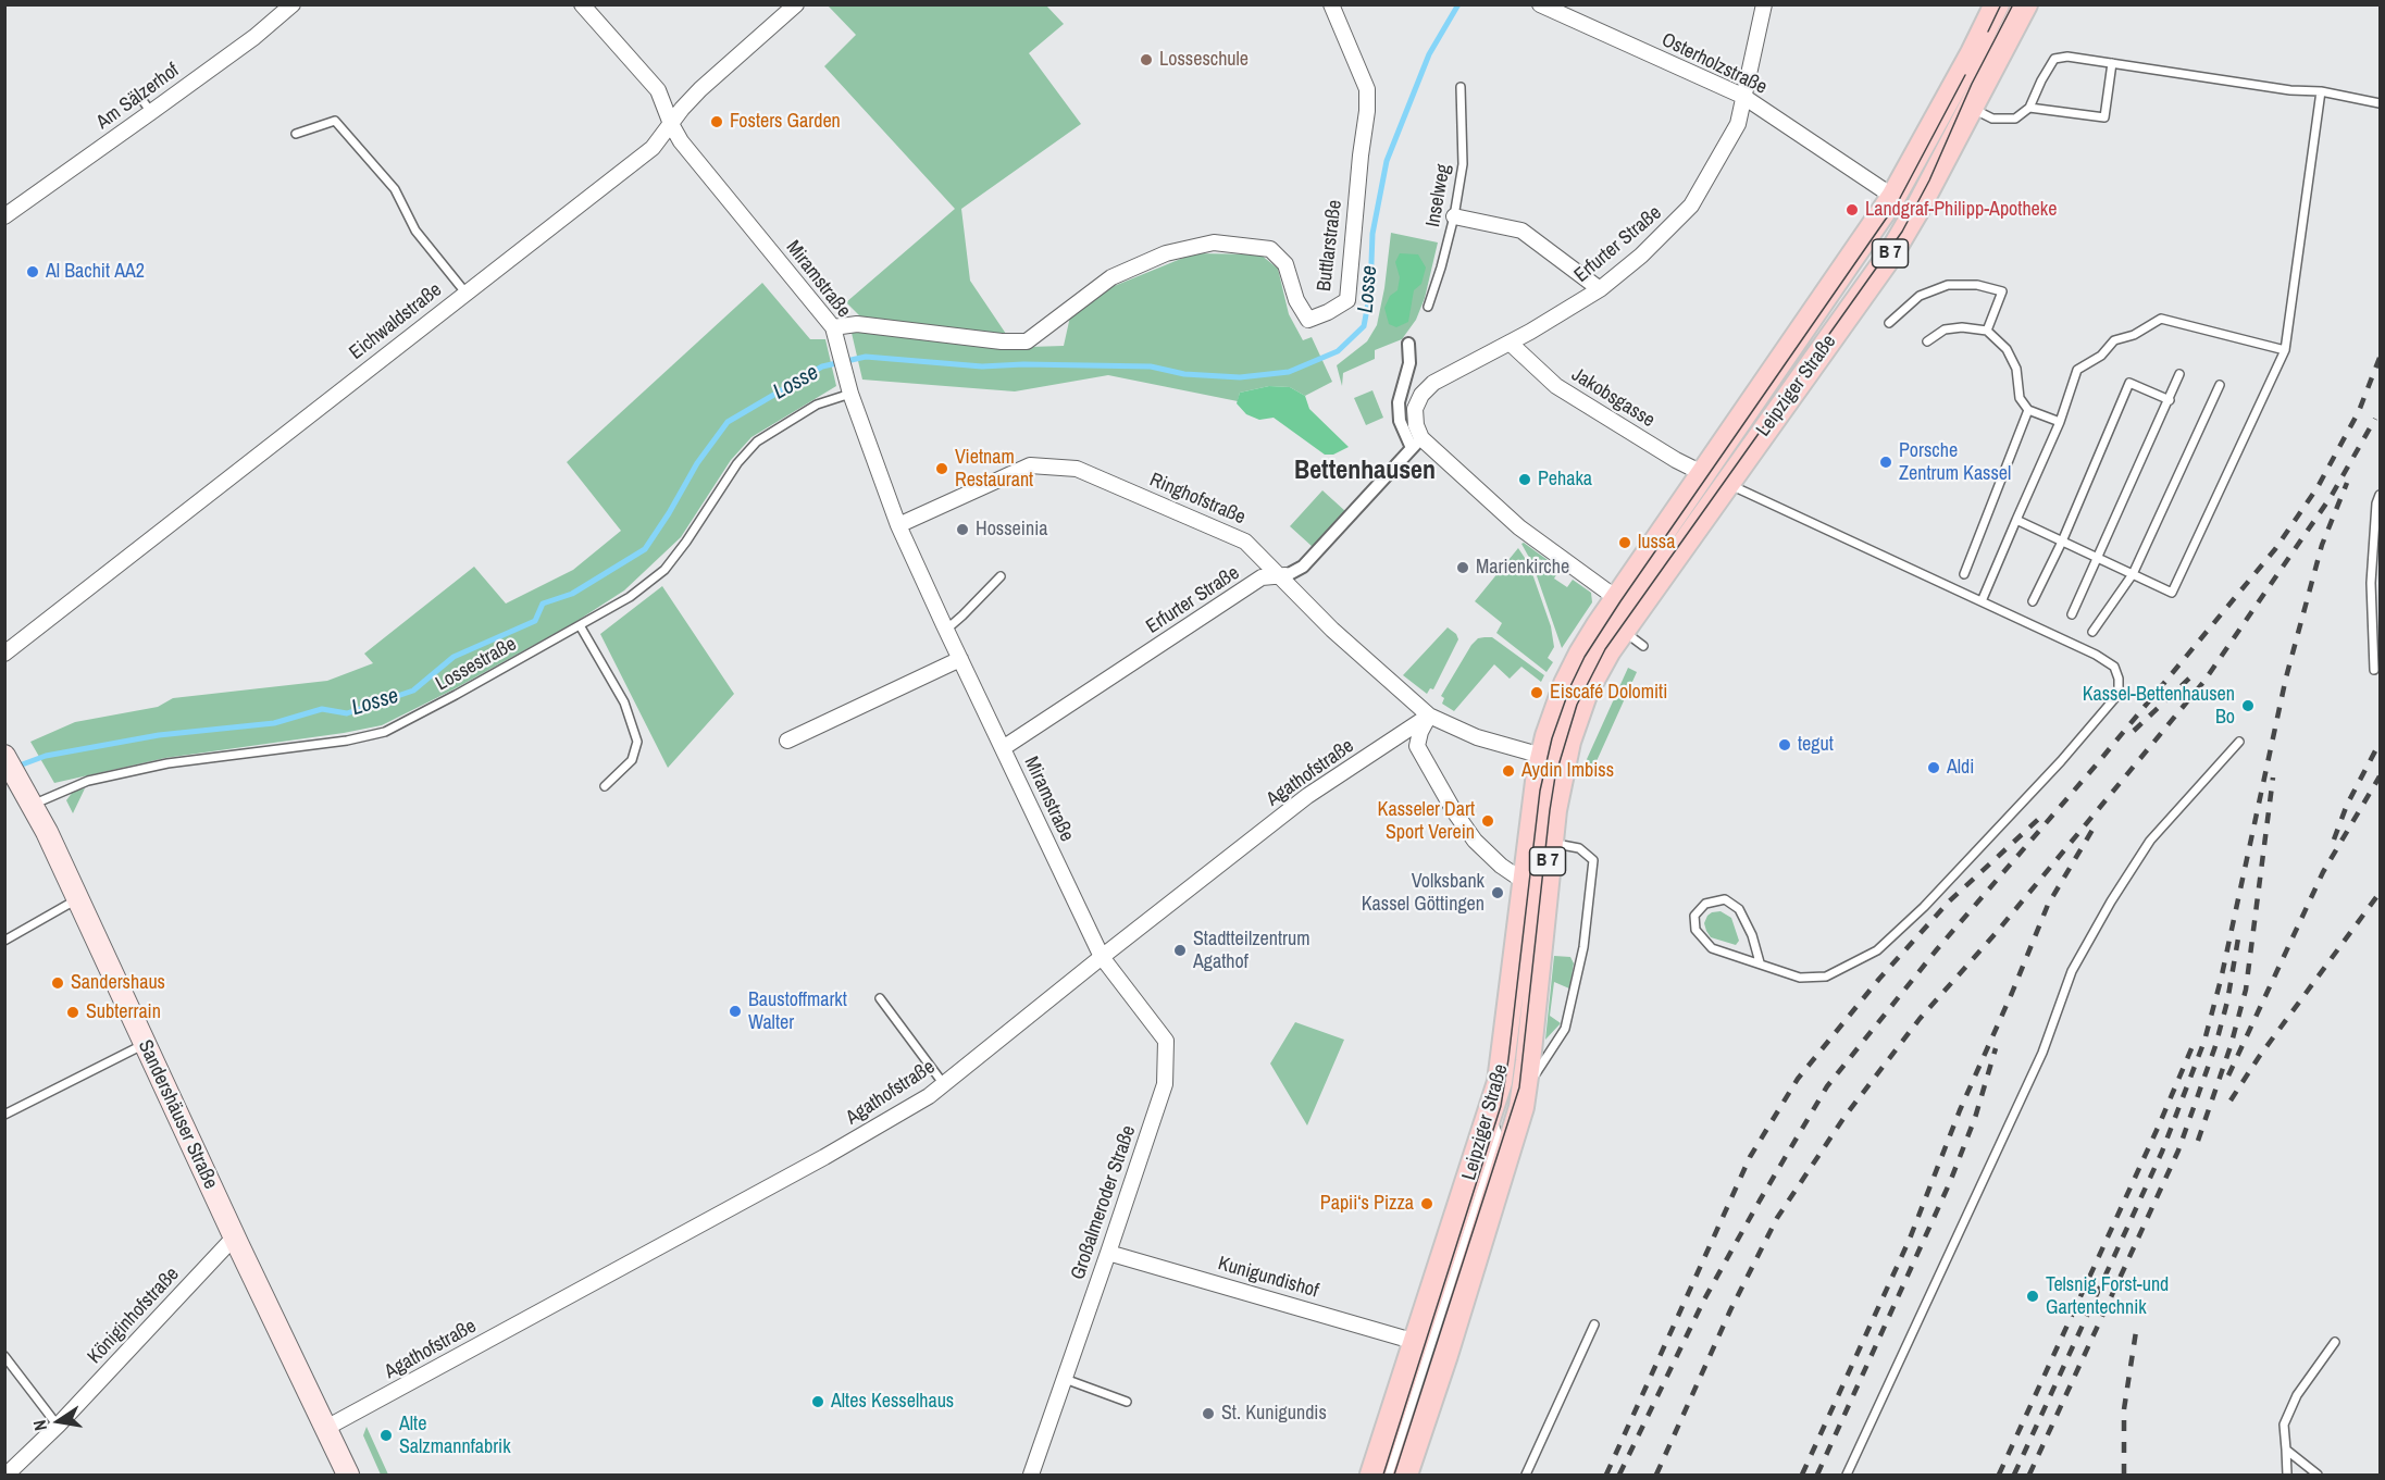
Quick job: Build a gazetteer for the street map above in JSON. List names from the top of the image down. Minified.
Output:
{"streets":{"main road":["B 7","Leipziger Straße","Sandershäuser Straße"],"street":["Osterholzstraße","Am Sälzerhof","Erfurter Straße","Buttlarstraße","Miramstraße","Eichwaldstraße","Jakobsgasse","Ringhofstraße","Agathofstraße","Großalmeroder Straße","Kunigundishof","Königinhofstraße"],"lane":["Inselweg","Lossestraße"]},"crossings":[["Osterholzstraße","Erfurter Straße"],["Osterholzstraße","B 7"],["Erfurter Straße","Miramstraße"],["Erfurter Straße","Jakobsgasse"],["Erfurter Straße","Ringhofstraße"],["Buttlarstraße","Miramstraße"],["B 7","Leipziger Straße"],["B 7","Jakobsgasse"],["Miramstraße","Eichwaldstraße"],["Miramstraße","Ringhofstraße"],["Miramstraße","Lossestraße"],["Miramstraße","Agathofstraße"],["Miramstraße","Großalmeroder Straße"],["Leipziger Straße","Jakobsgasse"],["Leipziger Straße","Ringhofstraße"],["Leipziger Straße","Kunigundishof"],["Ringhofstraße","Agathofstraße"],["Lossestraße","Sandershäuser Straße"],["Agathofstraße","Sandershäuser Straße"],["Agathofstraße","Großalmeroder Straße"],["Sandershäuser Straße","Königinhofstraße"],["Großalmeroder Straße","Kunigundishof"]],"districts":["Bettenhausen"],"water":["Losse"],"places":["Losseschule","Fosters Garden","Landgraf-Philipp-Apotheke","Al Bachit AA2","Porsche Zentrum Kassel","Vietnam Restaurant","Pehaka","Hosseinia","lussa","Marienkirche","Eiscafé Dolomiti","Kassel-Bettenhausen Bo","tegut","Aldi","Aydin Imbiss","Kasseler Dart Sport Verein","Volksbank Kassel Göttingen","Stadtteilzentrum Agathof","Sandershaus","Baustoffmarkt Walter","Subterrain","Papii‘s Pizza","Telsnig Forst-und Gartentechnik","Altes Kesselhaus","St. Kunigundis","Alte Salzmannfabrik"],"north":"left"}
